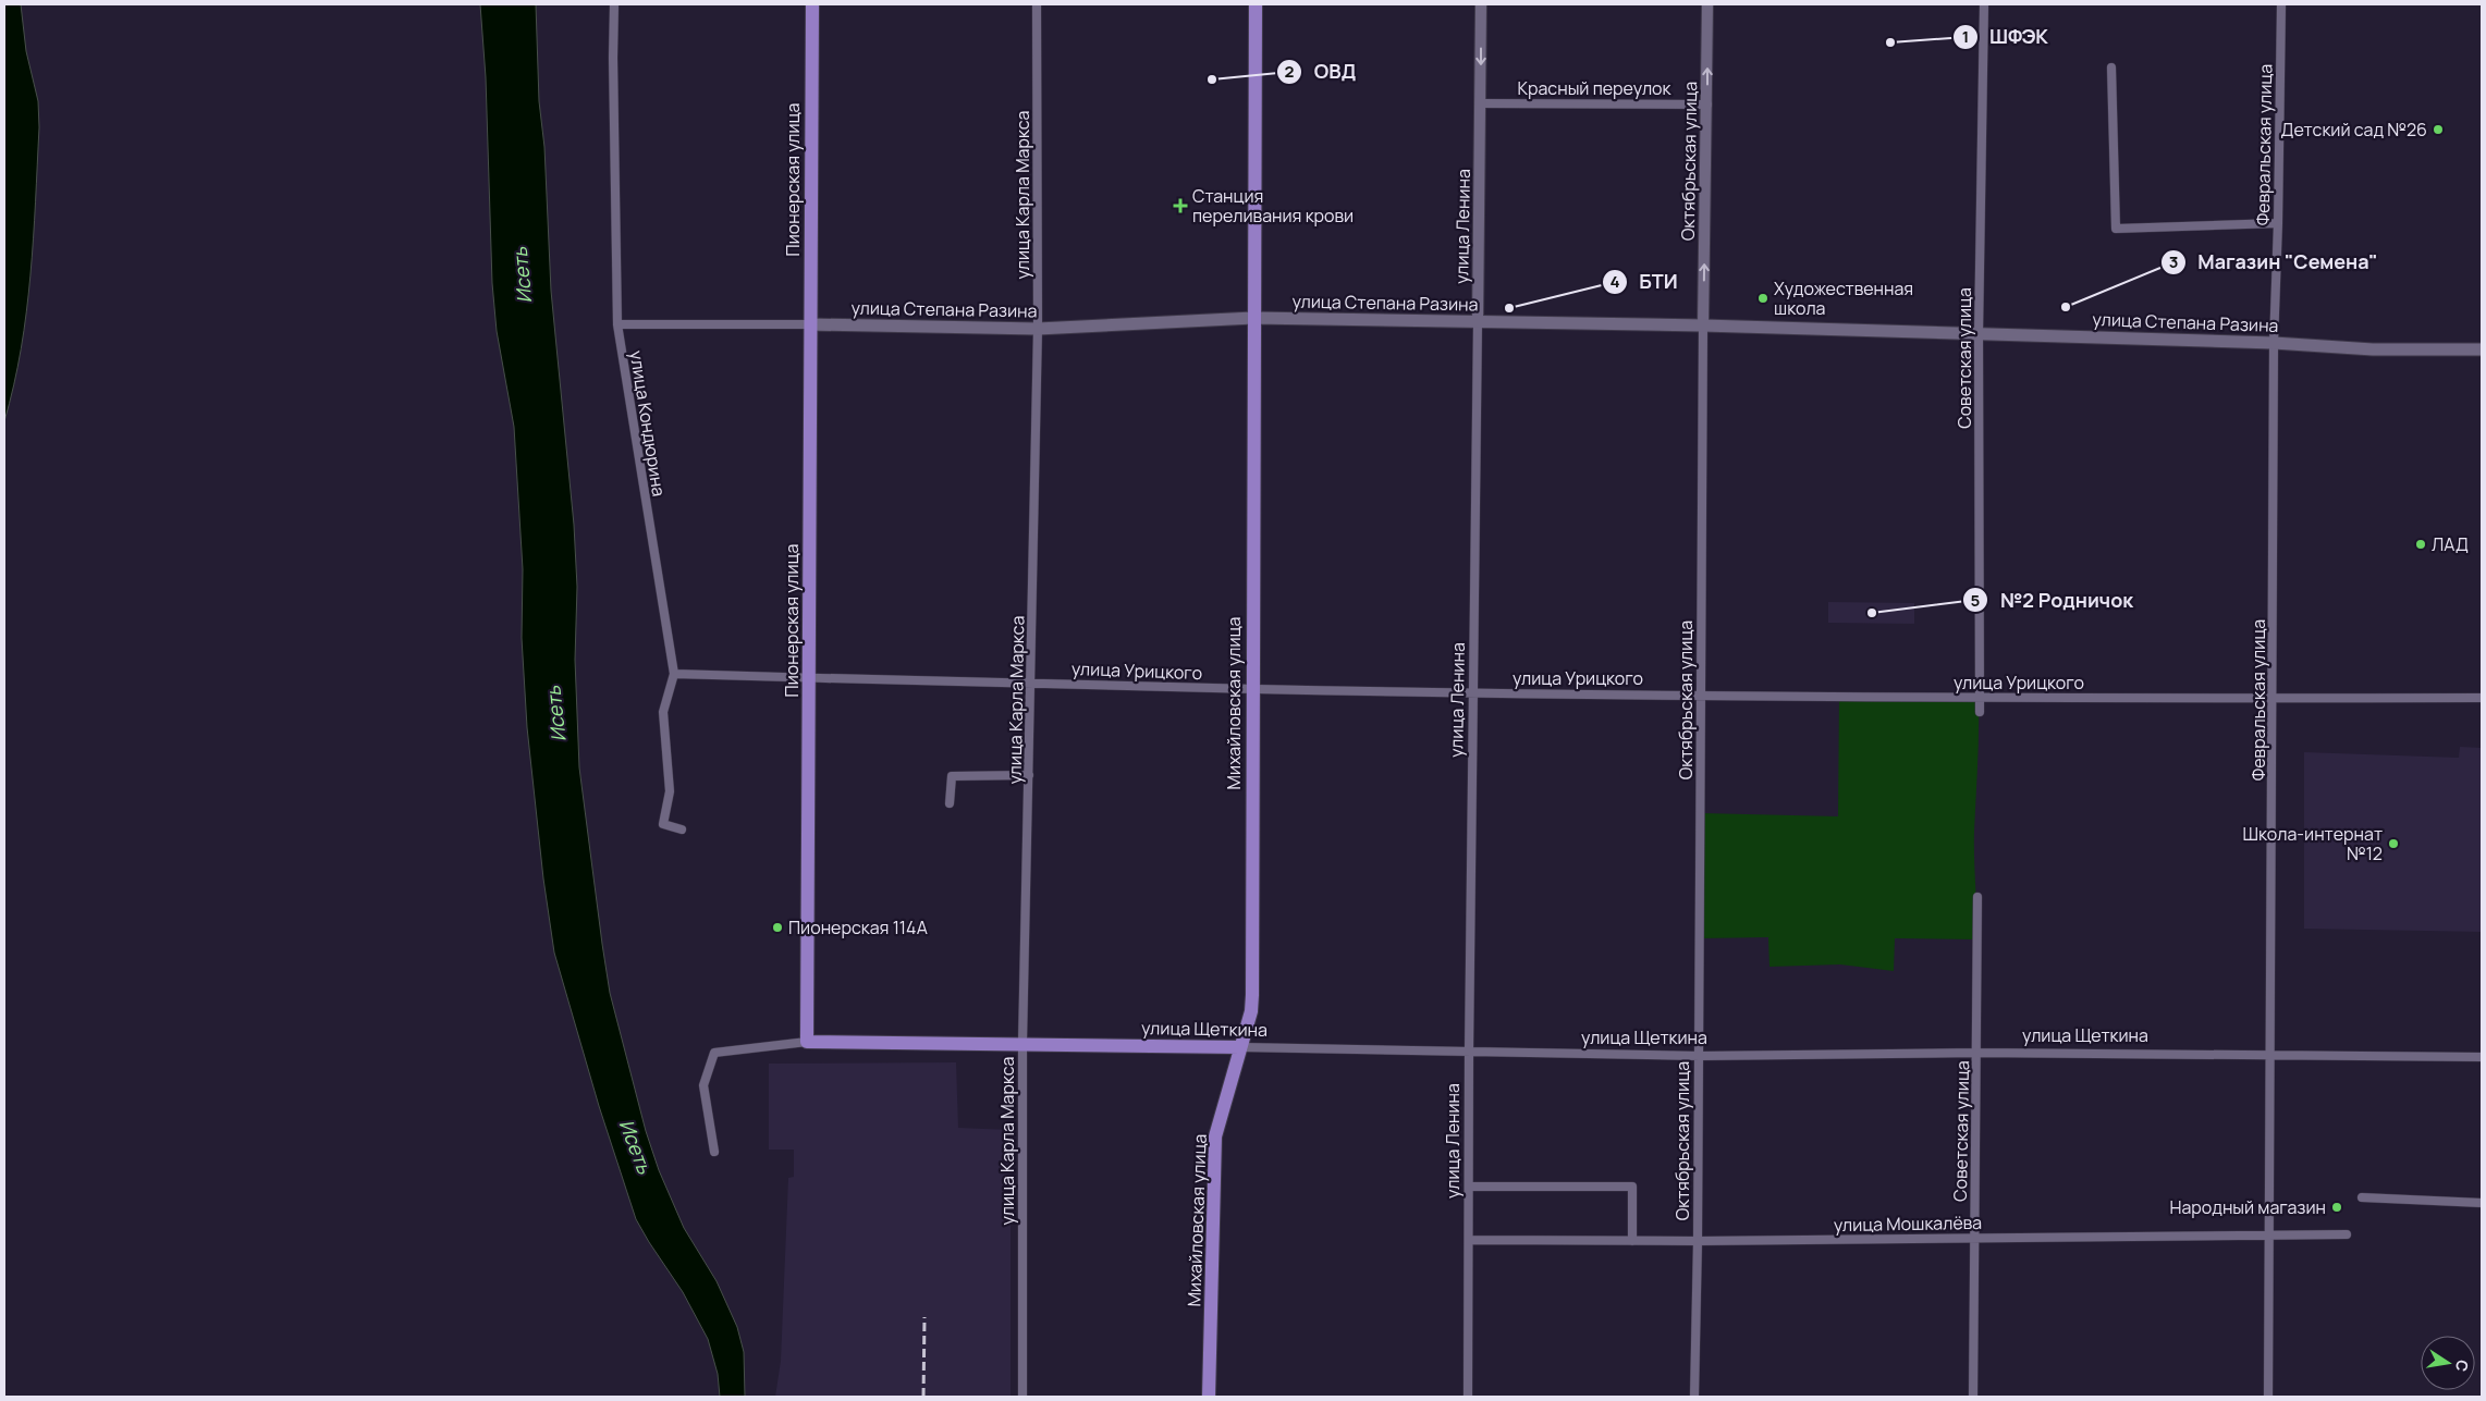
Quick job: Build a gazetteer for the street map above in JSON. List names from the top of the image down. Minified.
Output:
{"streets":{"main road":["Пионерская улица","улица Степана Разина","Михайловская улица","улица Щеткина"],"street":["Красный переулок","Февральская улица","Октябрьская улица","улица Карла Маркса","улица Ленина","Советская улица","улица Кондюрина","улица Урицкого","улица Мошкалёва"]},"crossings":[["Красный переулок","Октябрьская улица"],["Красный переулок","улица Ленина"],["Февральская улица","улица Степана Разина"],["Февральская улица","улица Урицкого"],["Февральская улица","улица Щеткина"],["Февральская улица","улица Мошкалёва"],["Октябрьская улица","улица Степана Разина"],["Октябрьская улица","улица Урицкого"],["Октябрьская улица","улица Щеткина"],["Октябрьская улица","улица Мошкалёва"],["Пионерская улица","улица Степана Разина"],["Пионерская улица","улица Урицкого"],["Пионерская улица","улица Щеткина"],["улица Карла Маркса","улица Степана Разина"],["улица Карла Маркса","улица Урицкого"],["улица Карла Маркса","улица Щеткина"],["улица Ленина","улица Степана Разина"],["улица Ленина","улица Урицкого"],["улица Ленина","улица Щеткина"],["улица Ленина","улица Мошкалёва"],["улица Степана Разина","Советская улица"],["улица Степана Разина","Михайловская улица"],["Советская улица","улица Урицкого"],["Советская улица","улица Щеткина"],["Советская улица","улица Мошкалёва"],["улица Кондюрина","улица Урицкого"],["улица Урицкого","Михайловская улица"],["Михайловская улица","улица Щеткина"]],"water":["Исеть"],"places":{"other":["ШФЭК","ОВД","Детский сад №26","Художественная школа","Магазин \"Семена\"","БТИ","ЛАД","№2 Родничок","Школа-интернат №12","Пионерская 114А","Народный магазин"],"health":["Станция переливания крови"]},"north":"right"}
